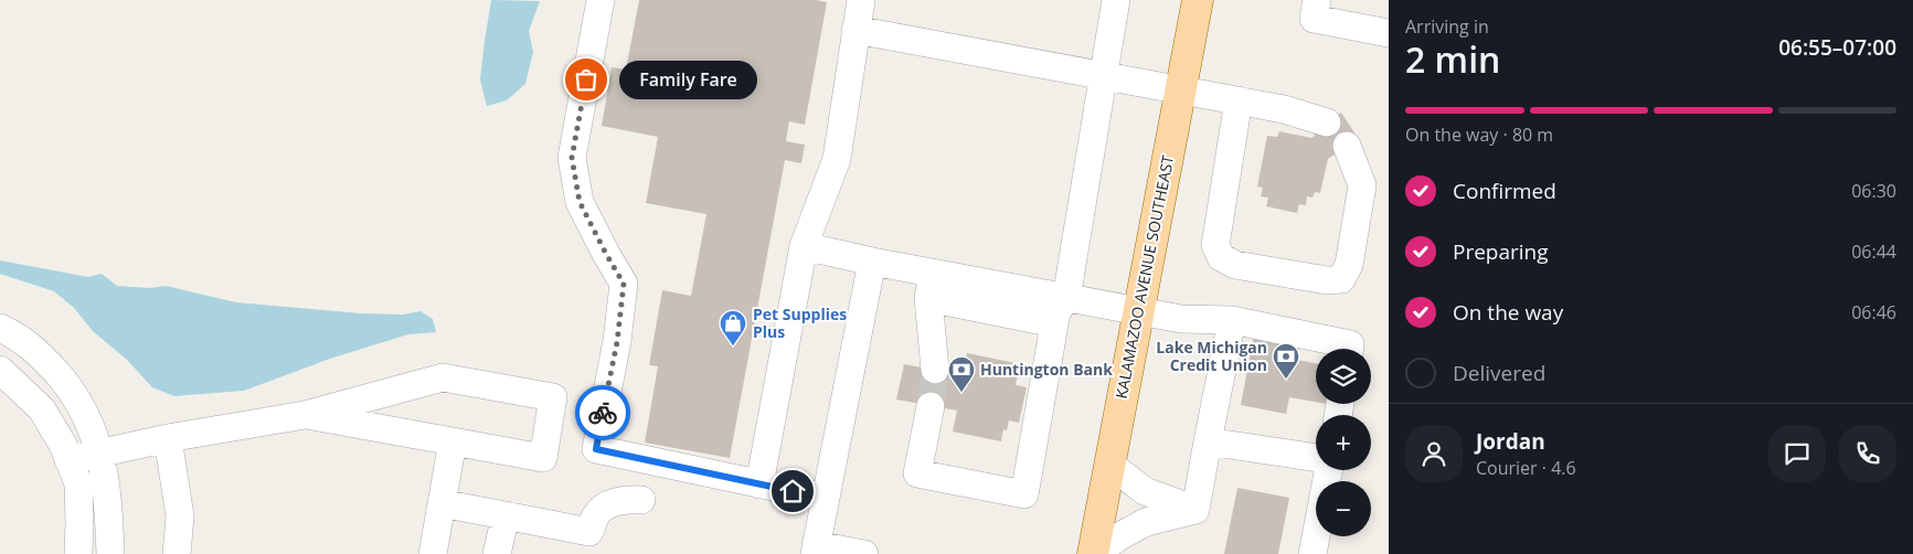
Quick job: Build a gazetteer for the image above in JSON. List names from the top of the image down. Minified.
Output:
{"streets":{"main road":["KALAMAZOO AVENUE SOUTHEAST"]},"places":{"other":["Family Fare"],"shop":["Pet Supplies Plus"],"bank":["Lake Michigan Credit Union","Huntington Bank"]},"page":{"heading":["2 min","Arriving in","06:55–07:00"],"panel":["Jordan","Courier · 4.6"],"bubble":"Family Fare","bar":"On the way · 80 m","list":[["Confirmed","06:30"],["Preparing","06:44"],["On the way","06:46"],"Delivered"],"map_buttons":["+","−"]}}
